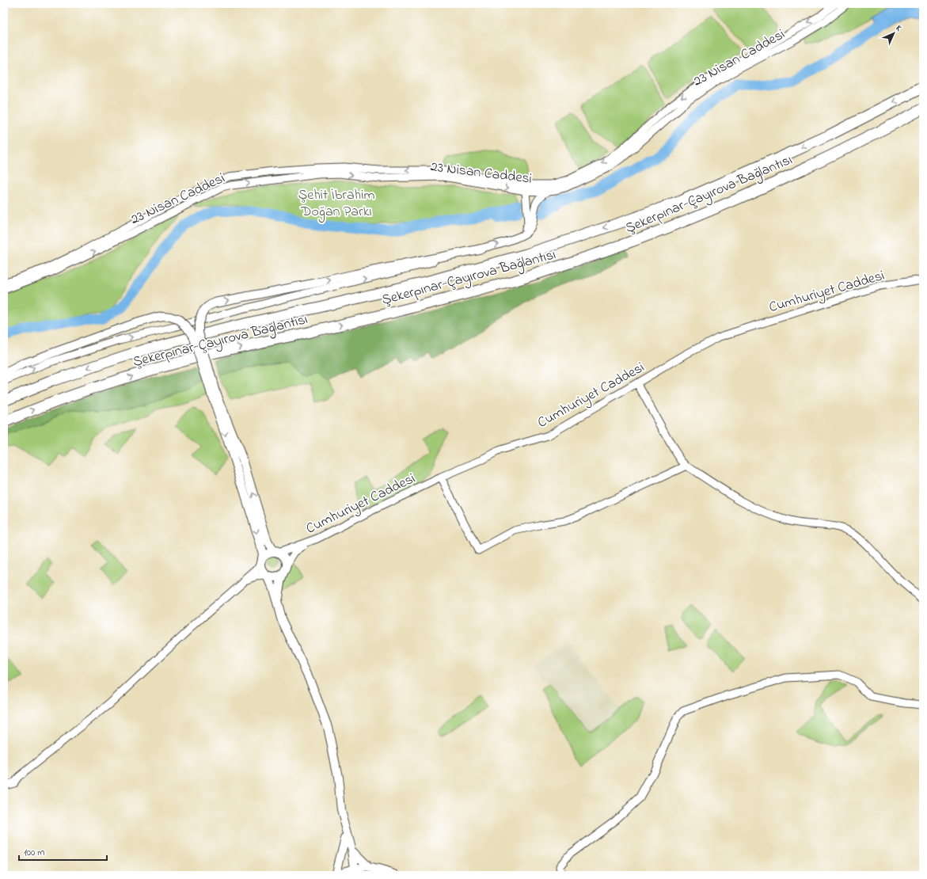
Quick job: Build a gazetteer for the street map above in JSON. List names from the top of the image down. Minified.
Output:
{"streets":{"highway":["Şekerpınar-Çayırova Bağlantısı"],"street":["23 Nisan Caddesi","Cumhuriyet Caddesi"]},"parks":["Şehit İbrahim Doğan Parkı"],"scale_bar":"100 m","north":"top right"}
